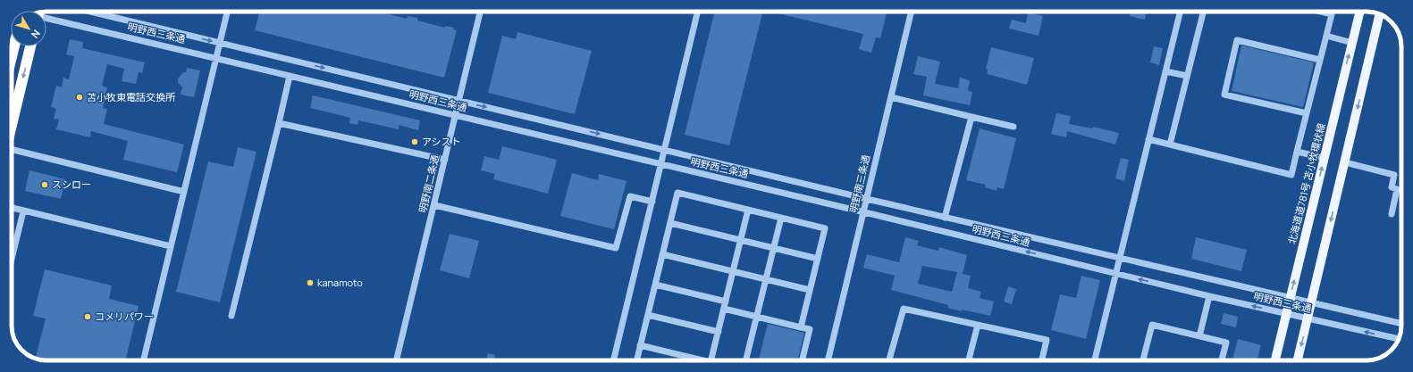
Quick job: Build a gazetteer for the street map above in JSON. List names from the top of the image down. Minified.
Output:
{"streets":{"main road":["北海道道781号 苫小牧環状線"],"street":["明野西三条通","明野南二条通","明野南三条通"]},"crossings":[["明野西三条通","明野南二条通"],["明野西三条通","明野南三条通"],["明野西三条通","北海道道781号 苫小牧環状線"]],"places":["苫小牧東電話交換所","アシスト","スシロー","kanamoto","コメリパワー"],"north":"bottom right"}
